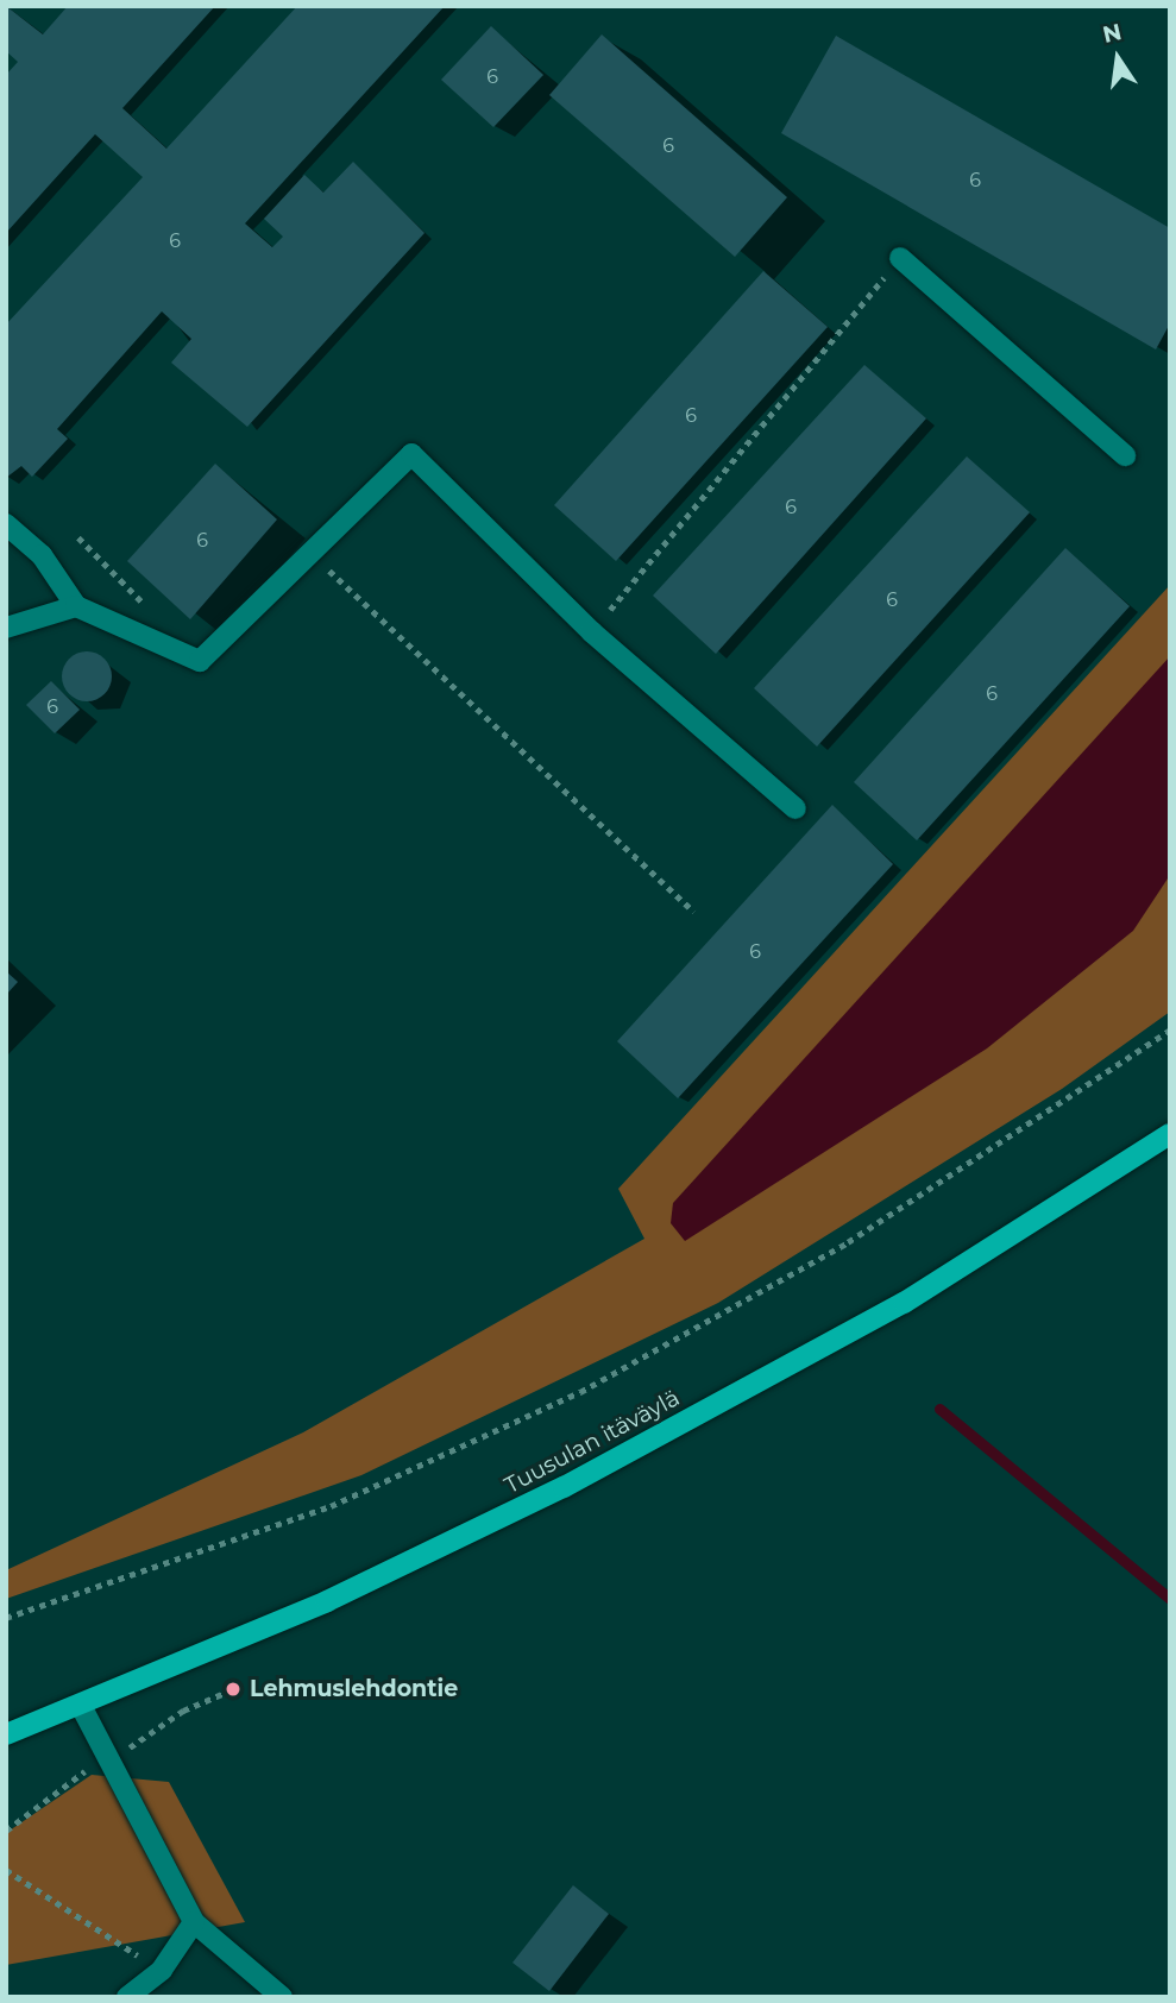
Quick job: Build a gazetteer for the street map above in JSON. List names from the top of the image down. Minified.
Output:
{"streets":{"main road":["Tuusulan itäväylä"]},"places":["Lehmuslehdontie"],"house_numbers":["6","6","6","6","6","6","6","6","6","6","6"],"north":"top"}
